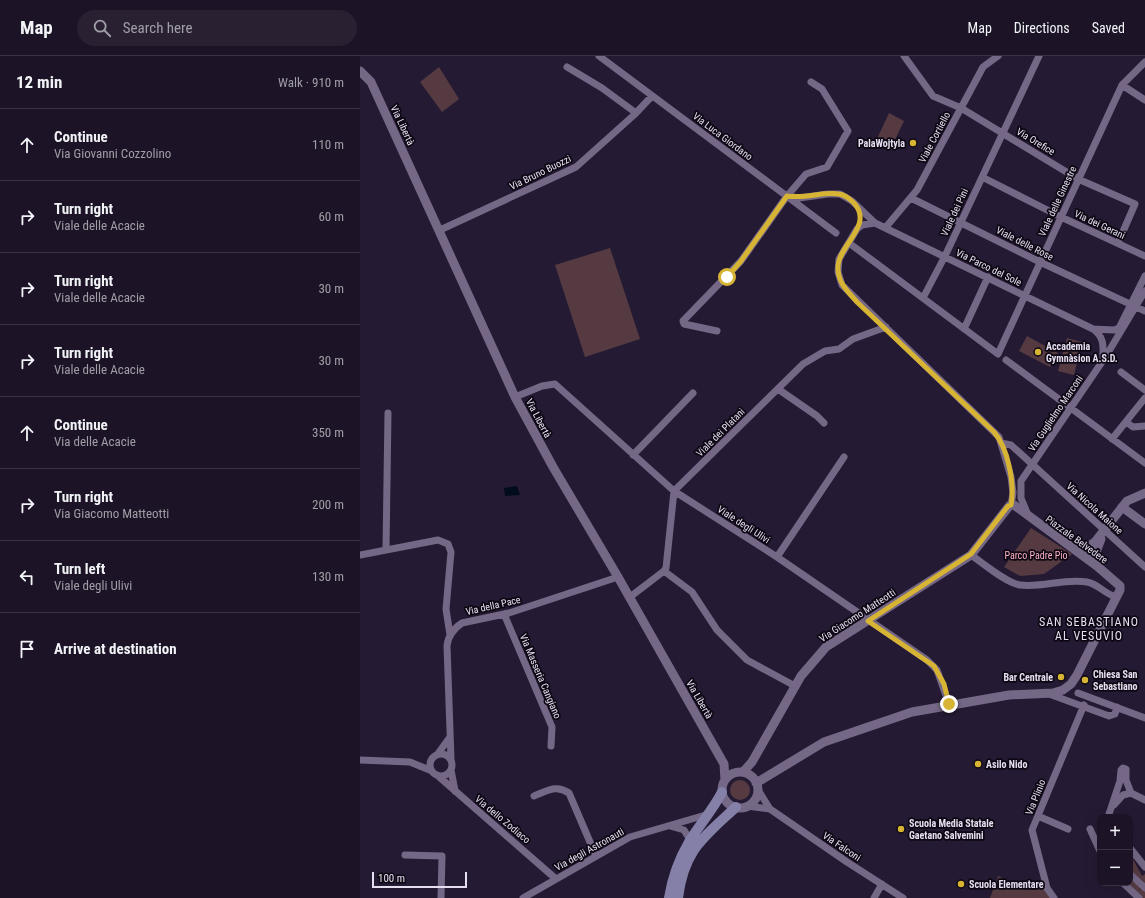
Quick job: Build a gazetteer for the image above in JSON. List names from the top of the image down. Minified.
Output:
{"streets":{"street":["Via Libertà","Via Luca Giordano","Viale Cortiello","Via Orefice","Via Bruno Buozzi","Viale delle Ginestre","Viale dei Pini","Via dei Gerani","Viale delle Rose","Via Parco del Sole","Via Guglielmo Marconi","Viale dei Platani","Via Nicola Maione","Viale degli Ulivi","Piazzale Belvedere","Via della Pace","Via Giacomo Matteotti","Via Masseria Cangiano","Via Plinio","Via dello Zodiaco","Via Falconi","Via degli Astronauti"]},"crossings":[["Via Libertà","Via Bruno Buozzi"],["Via Libertà","Viale degli Ulivi"],["Via Libertà","Via della Pace"],["Via Libertà","Via Giacomo Matteotti"],["Via Libertà","Via Falconi"],["Via Luca Giordano","Via Bruno Buozzi"],["Viale Cortiello","Via Orefice"],["Viale Cortiello","Viale delle Rose"],["Viale Cortiello","Via Parco del Sole"],["Via Orefice","Viale delle Ginestre"],["Via Orefice","Viale dei Pini"],["Via Orefice","Via dei Gerani"],["Viale delle Ginestre","Via dei Gerani"],["Viale delle Ginestre","Viale delle Rose"],["Viale delle Ginestre","Via Parco del Sole"],["Viale dei Pini","Via dei Gerani"],["Viale dei Pini","Viale delle Rose"],["Viale dei Pini","Via Parco del Sole"],["Viale delle Rose","Via Guglielmo Marconi"],["Via Parco del Sole","Via Guglielmo Marconi"],["Via Guglielmo Marconi","Via Nicola Maione"],["Viale dei Platani","Viale degli Ulivi"],["Viale degli Ulivi","Via Giacomo Matteotti"],["Piazzale Belvedere","Via Giacomo Matteotti"],["Via della Pace","Via Masseria Cangiano"],["Via Giacomo Matteotti","Via Falconi"],["Via dello Zodiaco","Via degli Astronauti"]],"districts":["SAN SEBASTIANO AL VESUVIO"],"parks":["Parco Padre Pio"],"places":["PalaWojtyla","Accademia Gymnàsion A.S.D.","Bar Centrale","Chiesa San Sebastiano","Asilo Nido","Scuola Media Statale Gaetano Salvemini","Scuola Elementare"],"scale_bar":"100 m","page":{"header":"Map","search":"Search here","nav":["Map","Directions","Saved"],"heading":["12 min","Walk · 910 m"],"list":[["Continue","Via Giovanni Cozzolino","110 m"],["Turn right","Viale delle Acacie","60 m"],["Turn right","Viale delle Acacie","30 m"],["Turn right","Viale delle Acacie","30 m"],["Continue","Via delle Acacie","350 m"],["Turn right","Via Giacomo Matteotti","200 m"],["Turn left","Viale degli Ulivi","130 m"],"Arrive at destination"],"map_buttons":["+","−"],"scale":"100 m"}}
